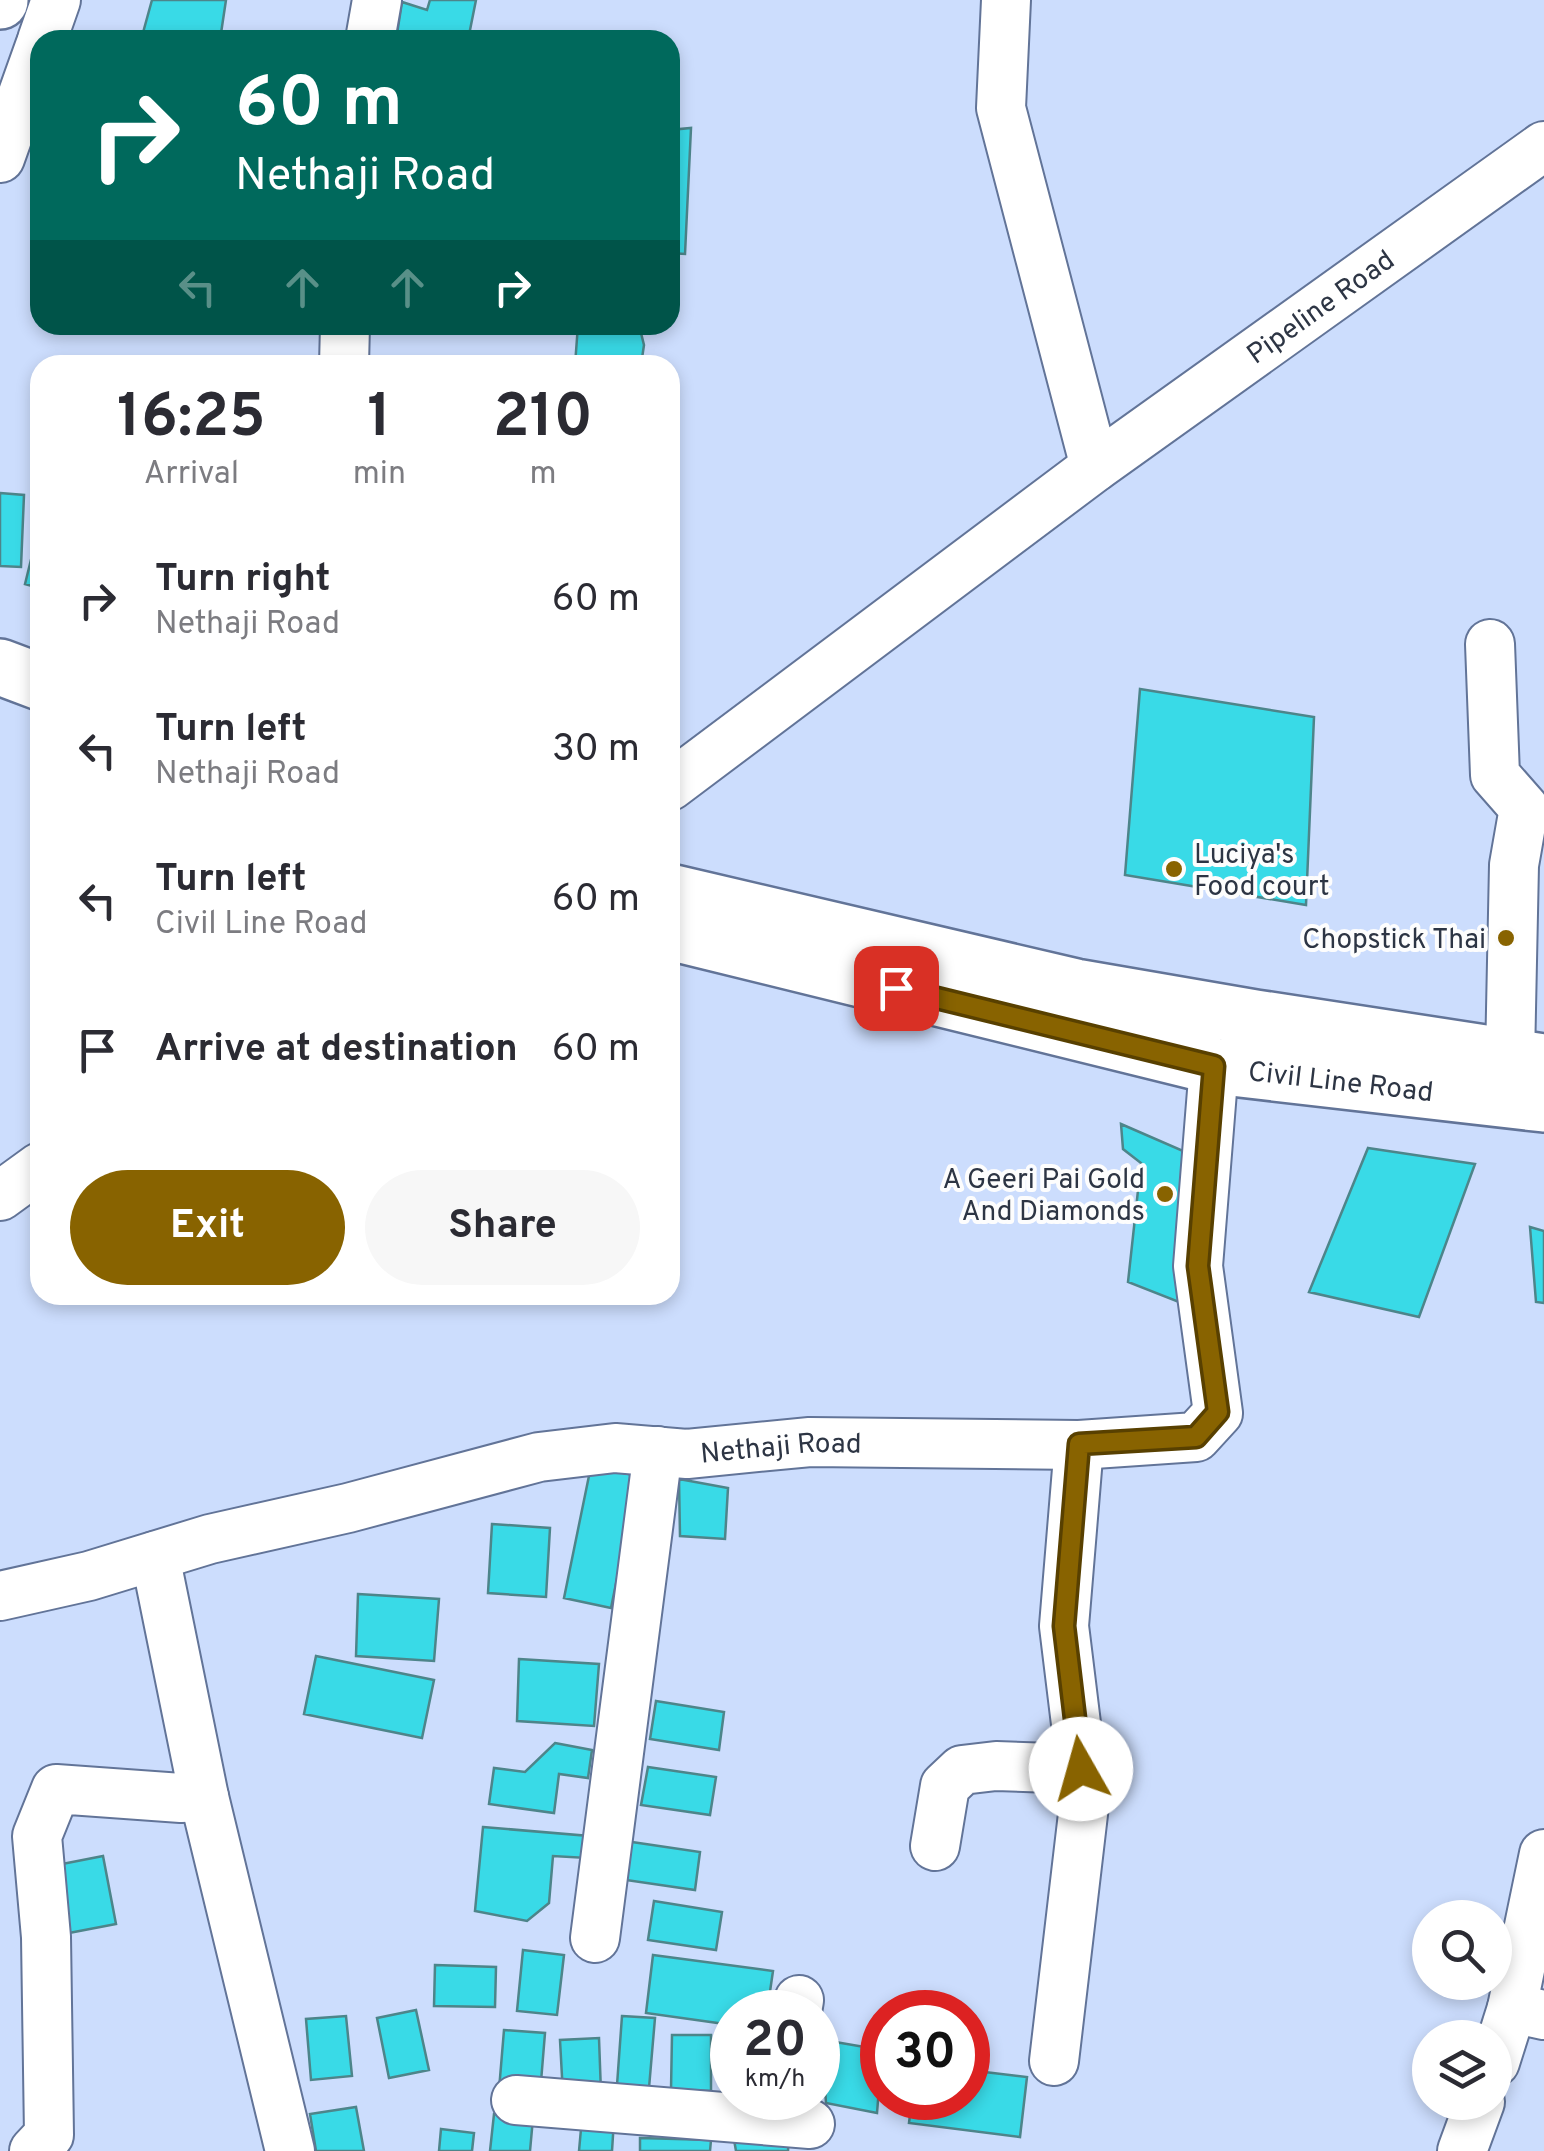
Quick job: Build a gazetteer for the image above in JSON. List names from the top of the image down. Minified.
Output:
{"streets":{"main road":["Civil Line Road"],"street":["Pipeline Road","Nethaji Road"]},"crossings":[["Civil Line Road","Nethaji Road"]],"places":["Luciya's Food court","Chopstick Thai","A Geeri Pai Gold And Diamonds"],"page":{"turn":["60 m","Nethaji Road"],"eta":["16:25","Arrival","1","min","210","m"],"list":[{"name":"Turn right","note":"Nethaji Road","value":"60 m"},{"name":"Turn left","note":"Nethaji Road","value":"30 m"},{"name":"Turn left","note":"Civil Line Road","value":"60 m"},{"name":"Arrive at destination","value":"60 m"}],"buttons":["Exit","Share"],"speed":"20 km/h","limit":"30"}}
